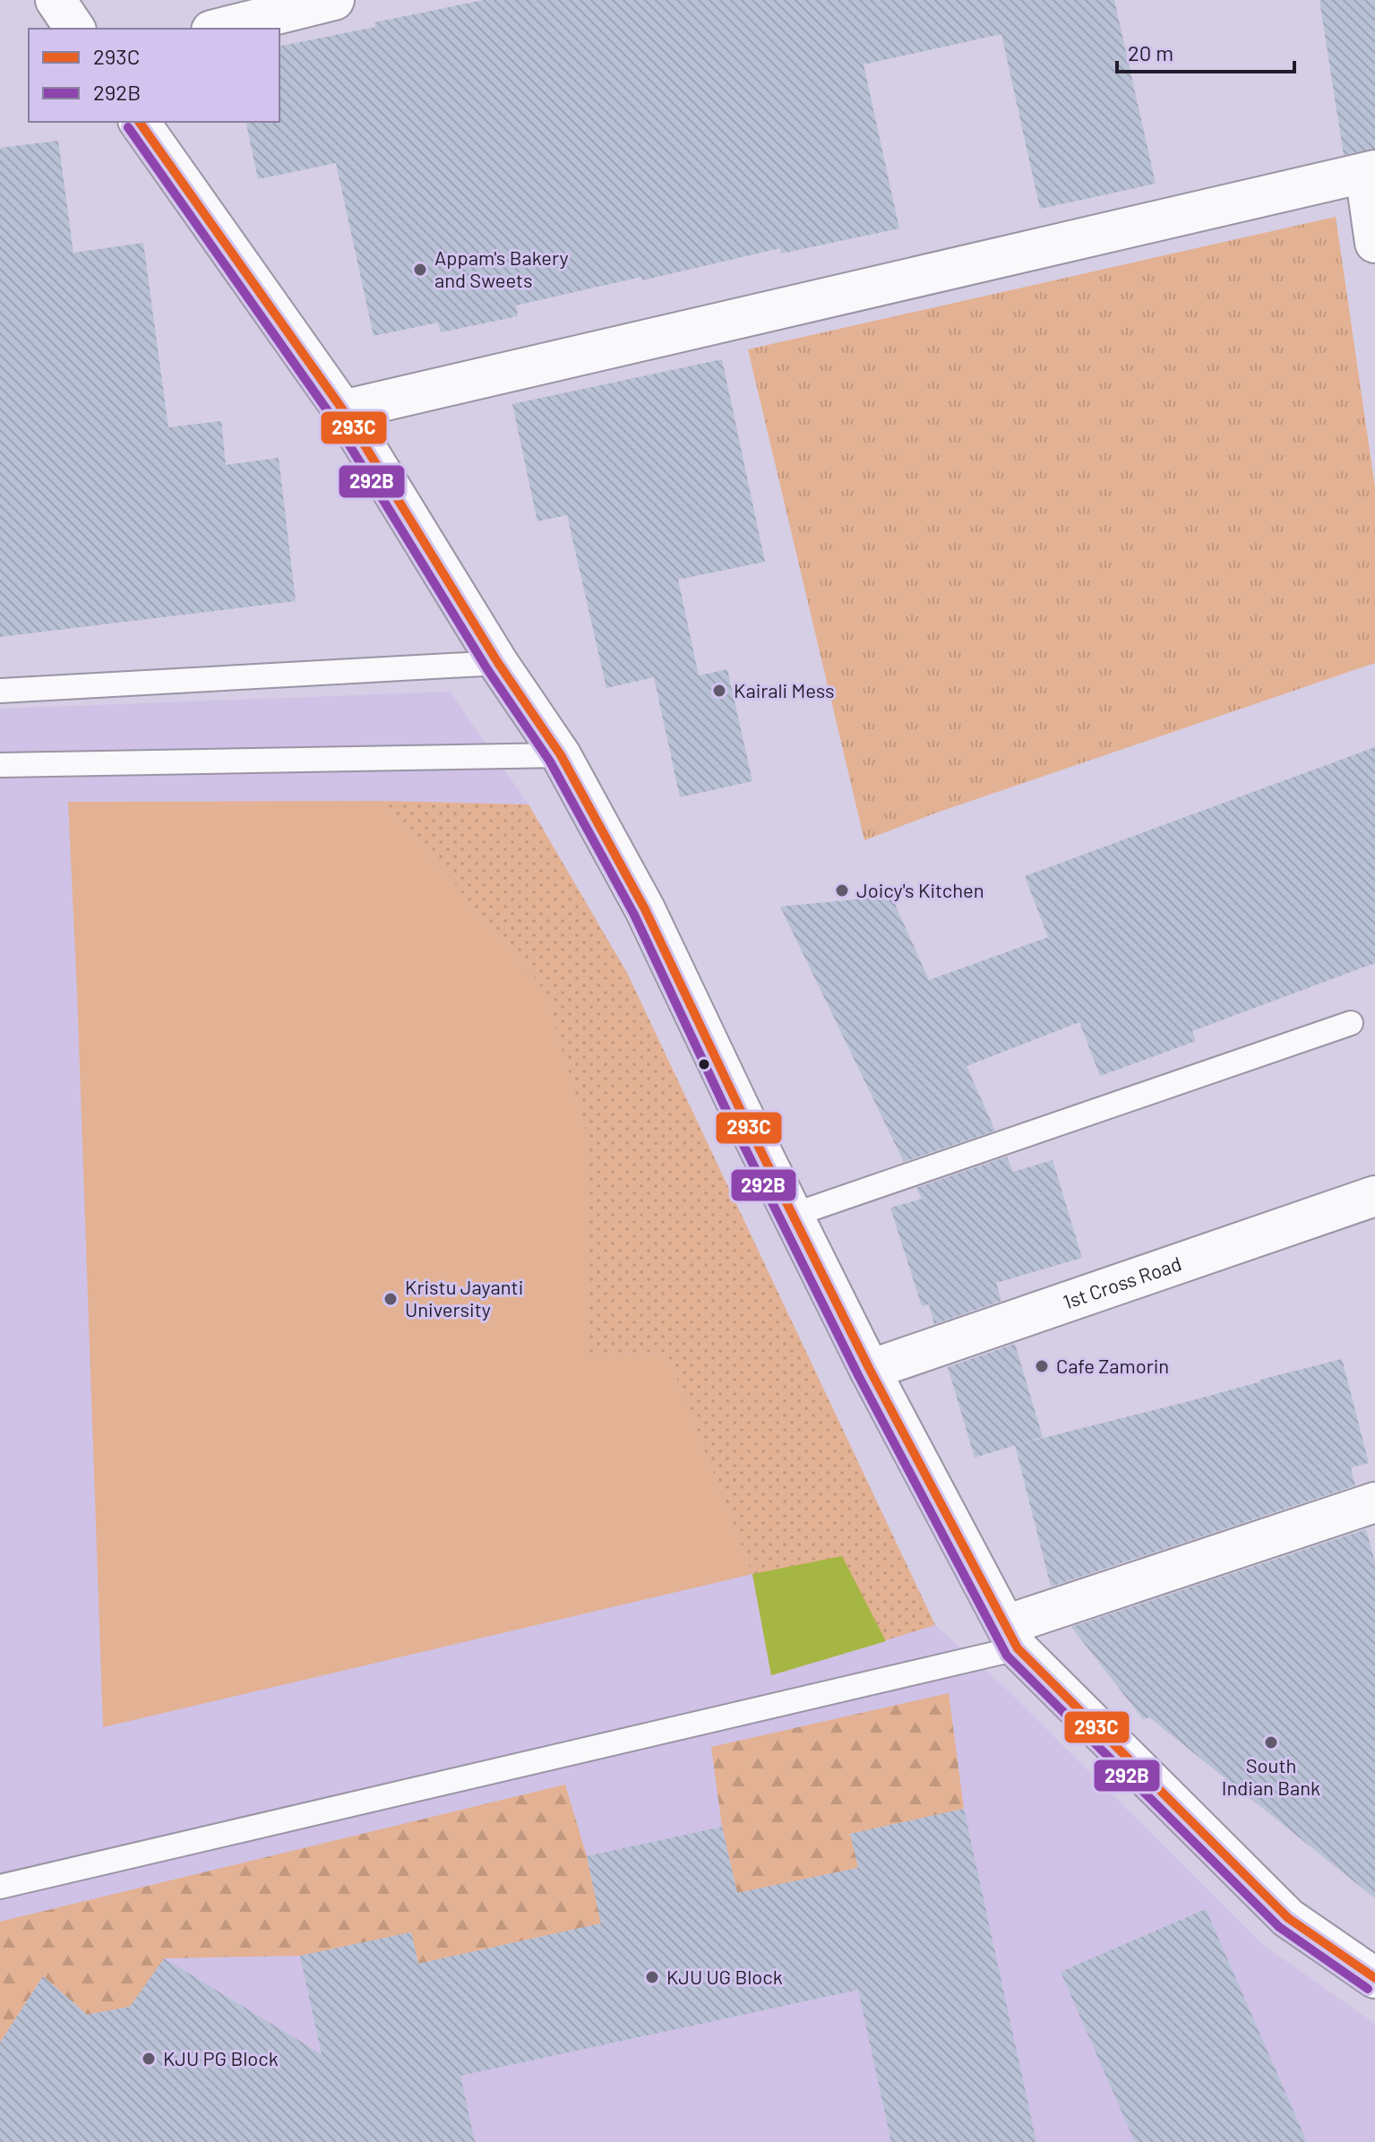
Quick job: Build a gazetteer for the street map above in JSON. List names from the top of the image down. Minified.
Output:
{"streets":{"street":["1st Cross Road"]},"places":["Appam's Bakery and Sweets","Kairali Mess","Joicy's Kitchen","Kristu Jayanti University","Cafe Zamorin","South Indian Bank","KJU UG Block","KJU PG Block"],"lines":["transit line 293C","transit line 292B"],"legend":["293C","292B"],"scale_bar":"20 m"}
